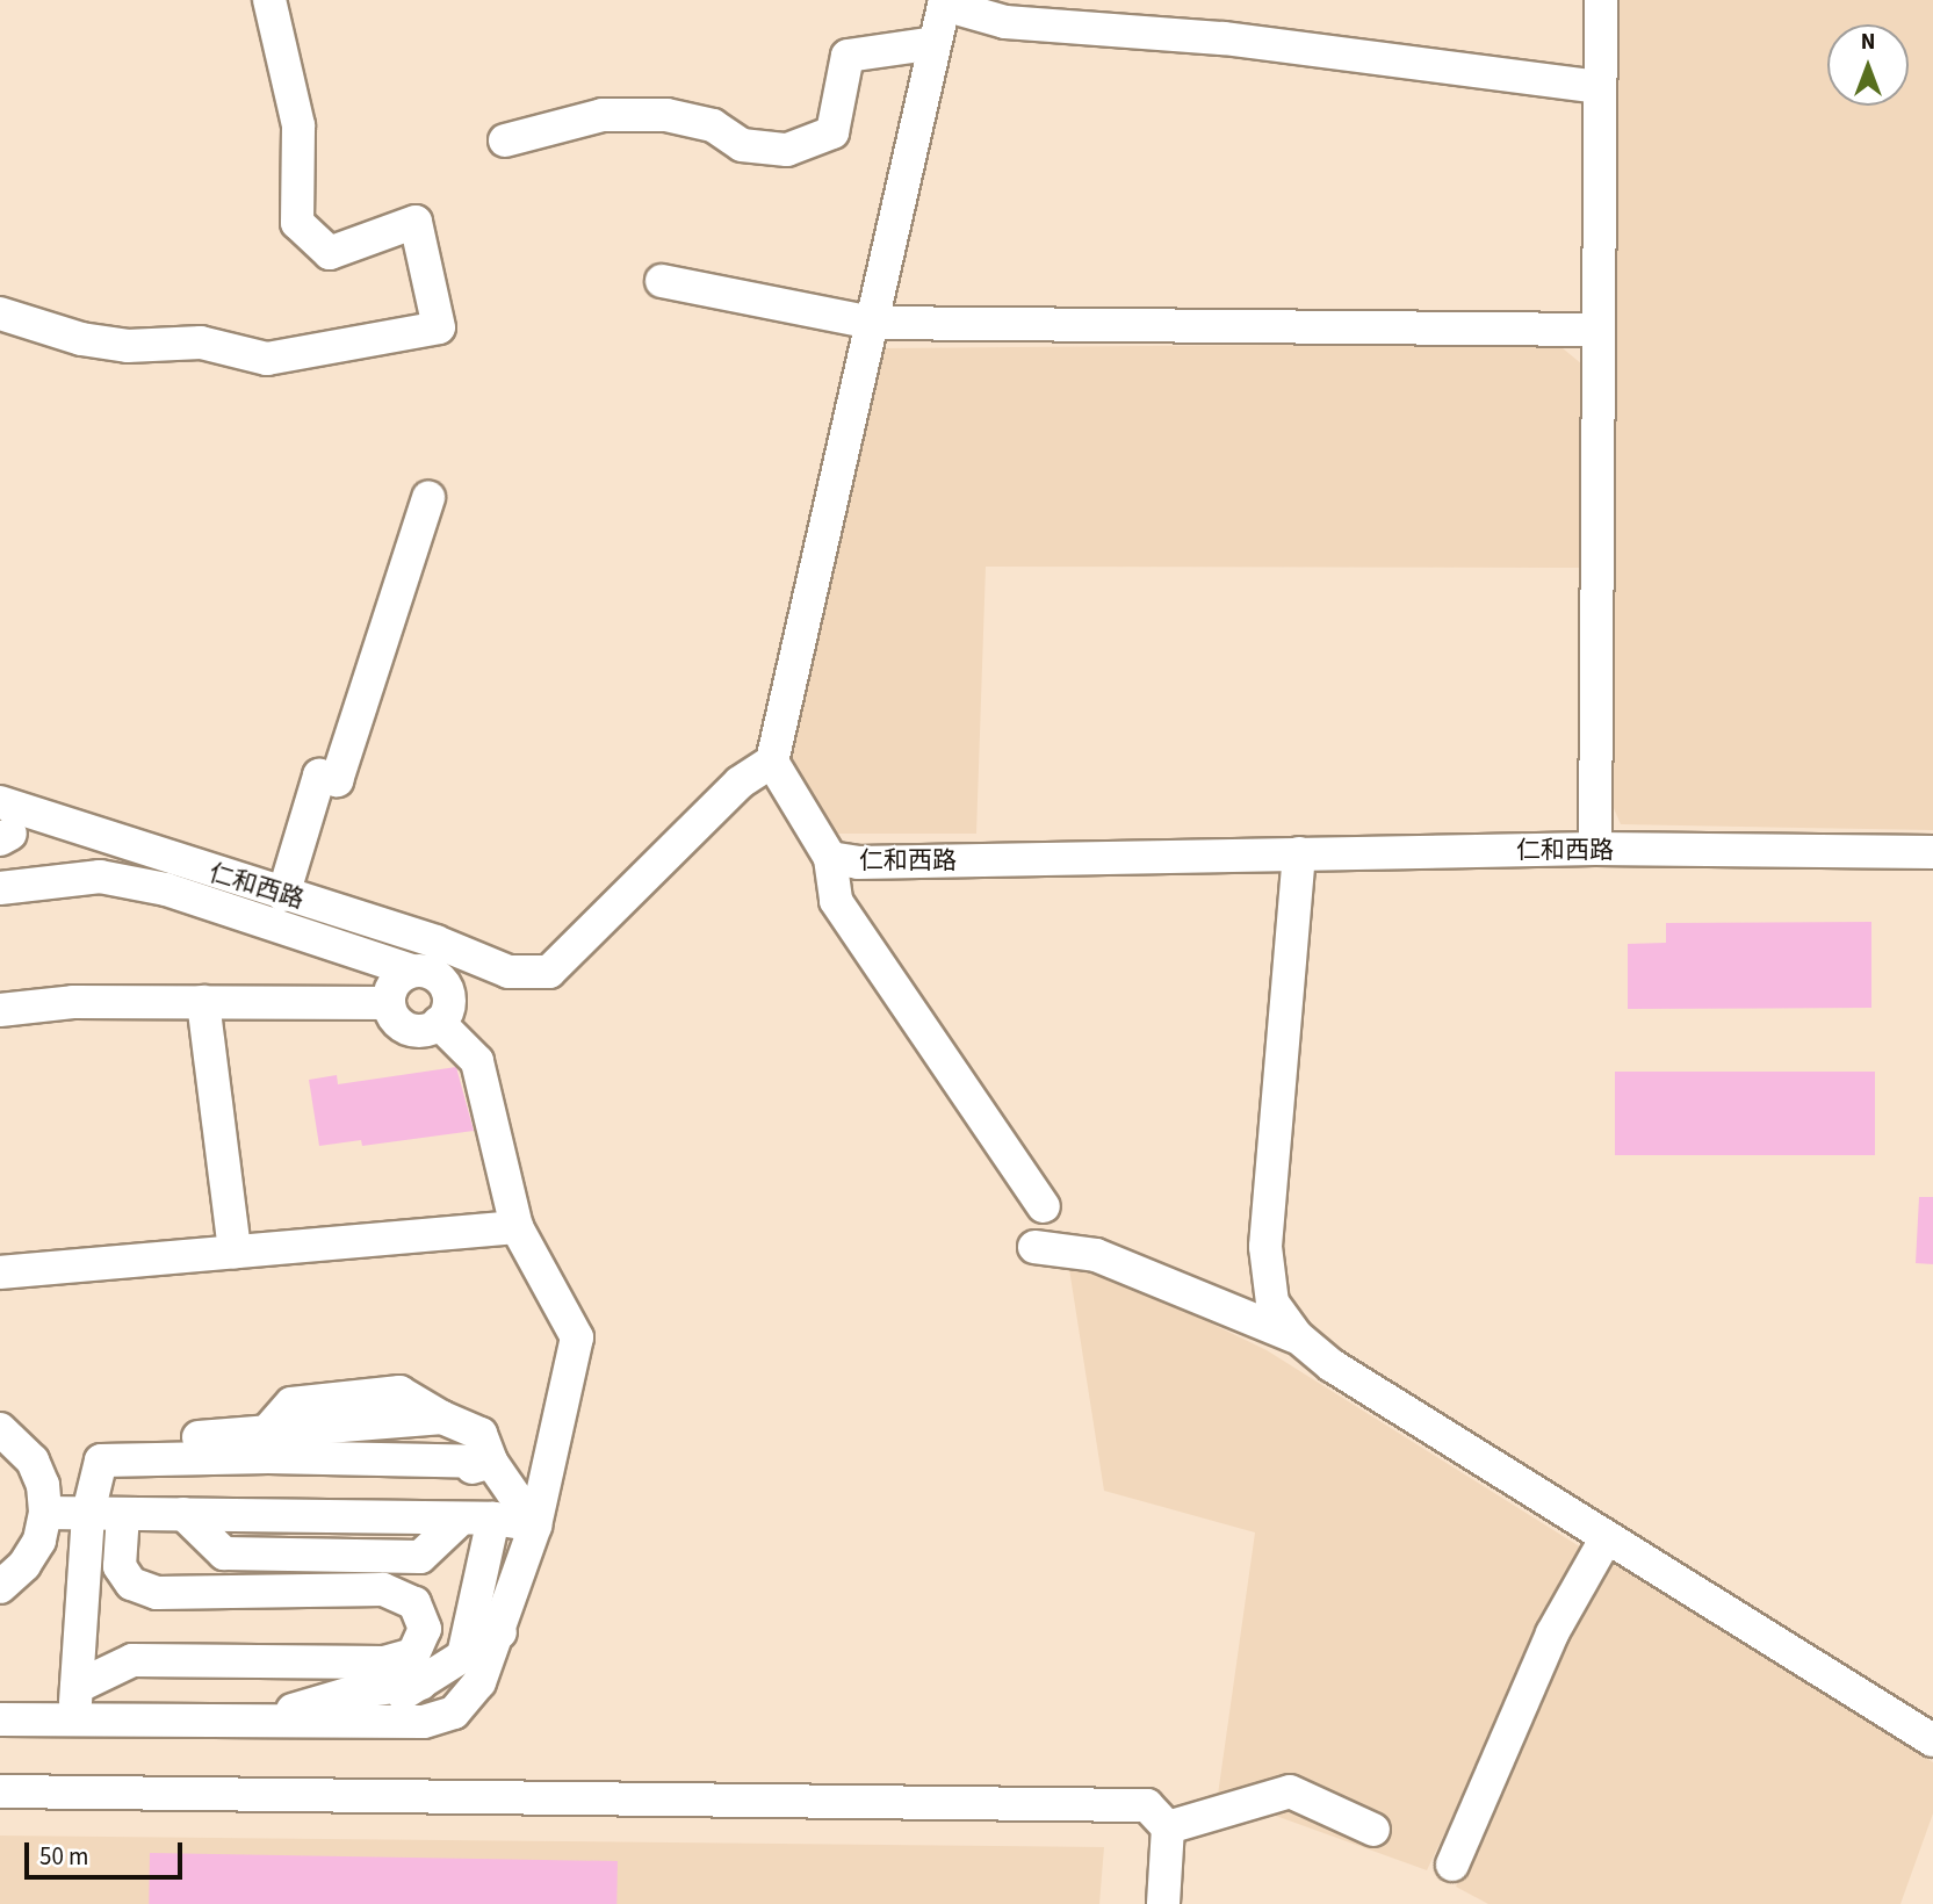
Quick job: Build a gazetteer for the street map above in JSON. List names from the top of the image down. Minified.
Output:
{"streets":{"street":["仁和西路"]},"scale_bar":"50 m","north":"top"}
